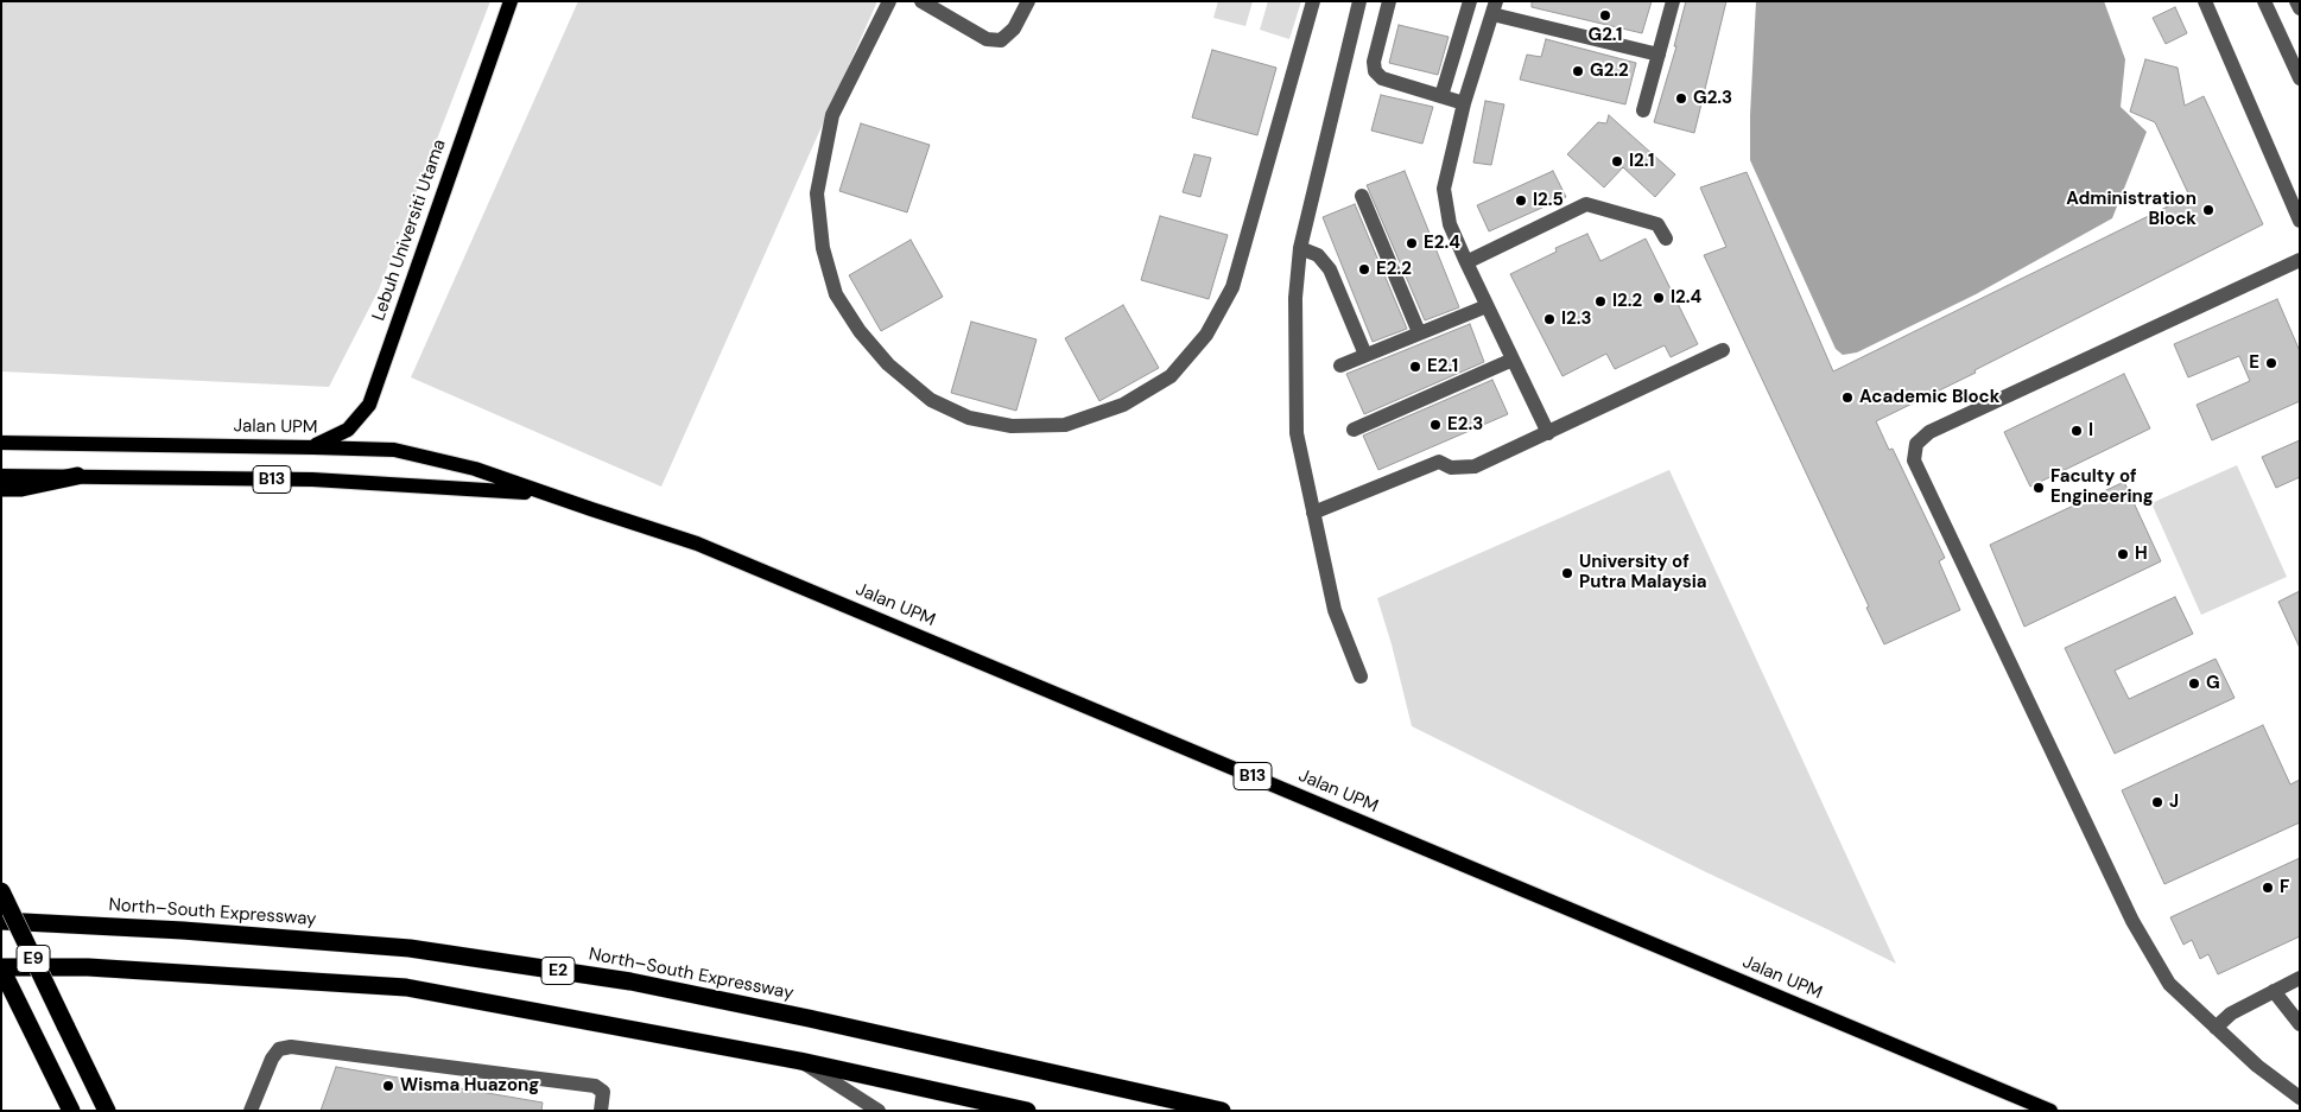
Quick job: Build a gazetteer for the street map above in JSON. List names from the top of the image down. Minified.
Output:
{"streets":{"highway":["North–South Expressway","E9","E2"],"main road":["Lebuh Universiti Utama","Jalan UPM","B13"]},"crossings":[["Lebuh Universiti Utama","Jalan UPM"]],"places":["G2.1","G2.2","G2.3","I2.1","I2.5","Administration Block","E2.4","E2.2","I2.4","I2.2","I2.3","E","E2.1","Academic Block","E2.3","I","Faculty of Engineering","H","University of Putra Malaysia","G","J","F","Wisma Huazong"]}
